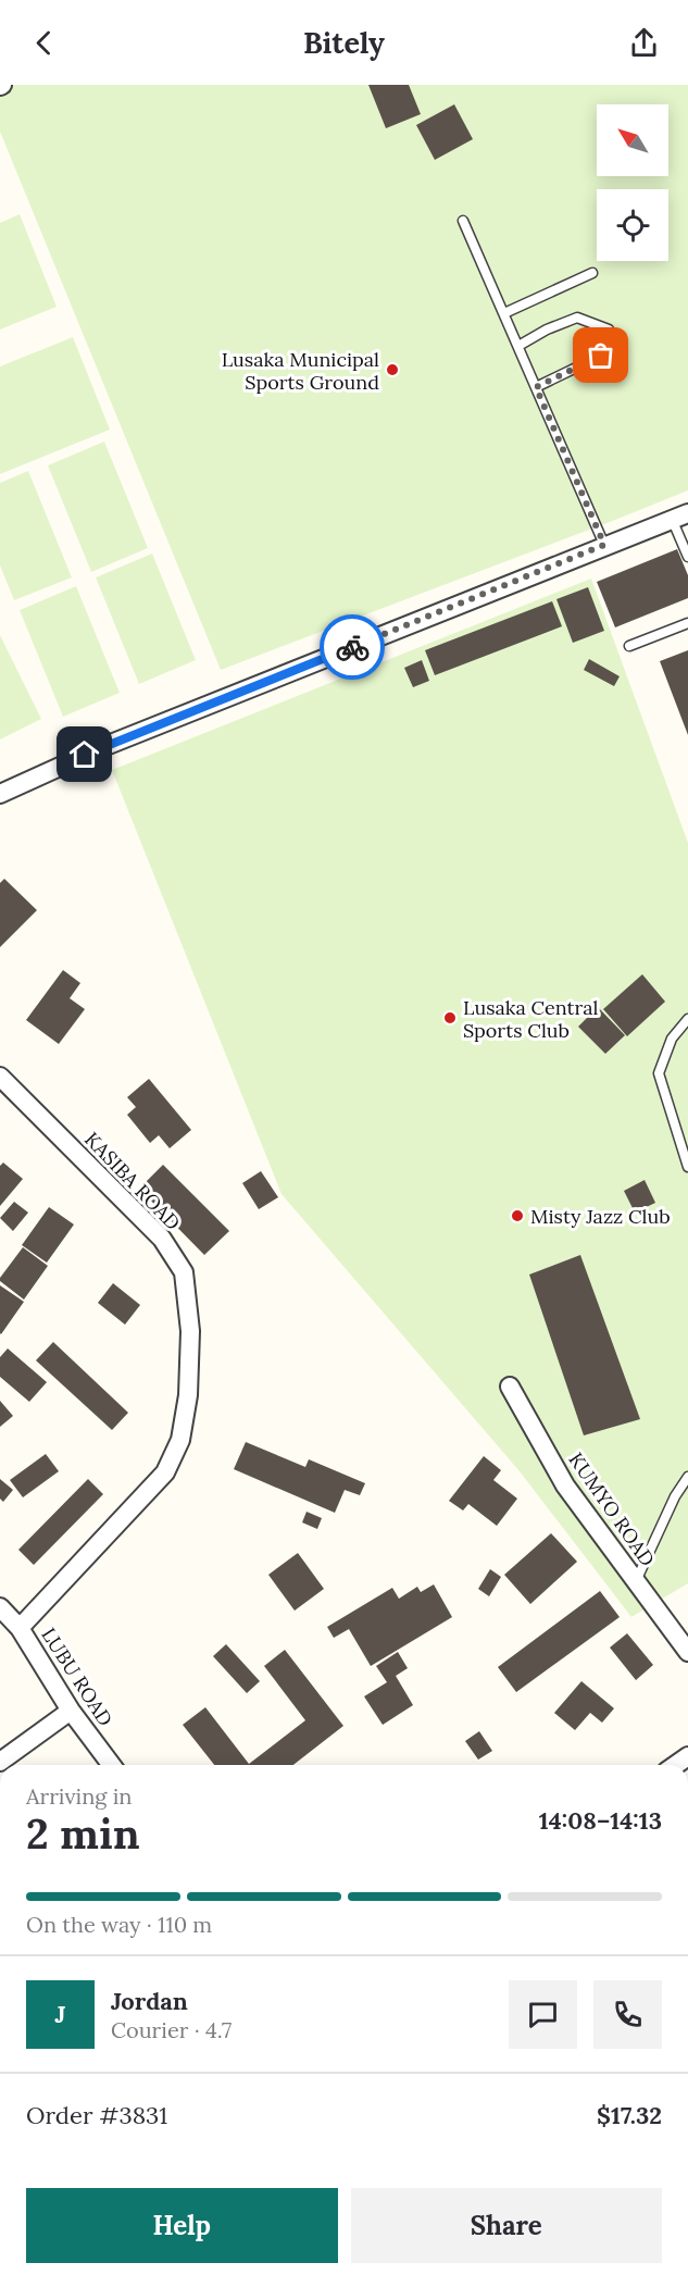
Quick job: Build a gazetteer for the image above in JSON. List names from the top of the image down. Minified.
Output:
{"streets":{"street":["KASIBA ROAD","KUMYO ROAD","LUBU ROAD"]},"crossings":[["KASIBA ROAD","LUBU ROAD"]],"places":["Lusaka Municipal Sports Ground","Lusaka Central Sports Club","Misty Jazz Club"],"north":"top left","page":{"header":"Bitely","heading":["2 min","Arriving in","14:08–14:13"],"panel":["Jordan","Courier · 4.7","Order #3831","$17.32"],"bar":"On the way · 110 m","round":"J","buttons":["Help","Share"]}}
